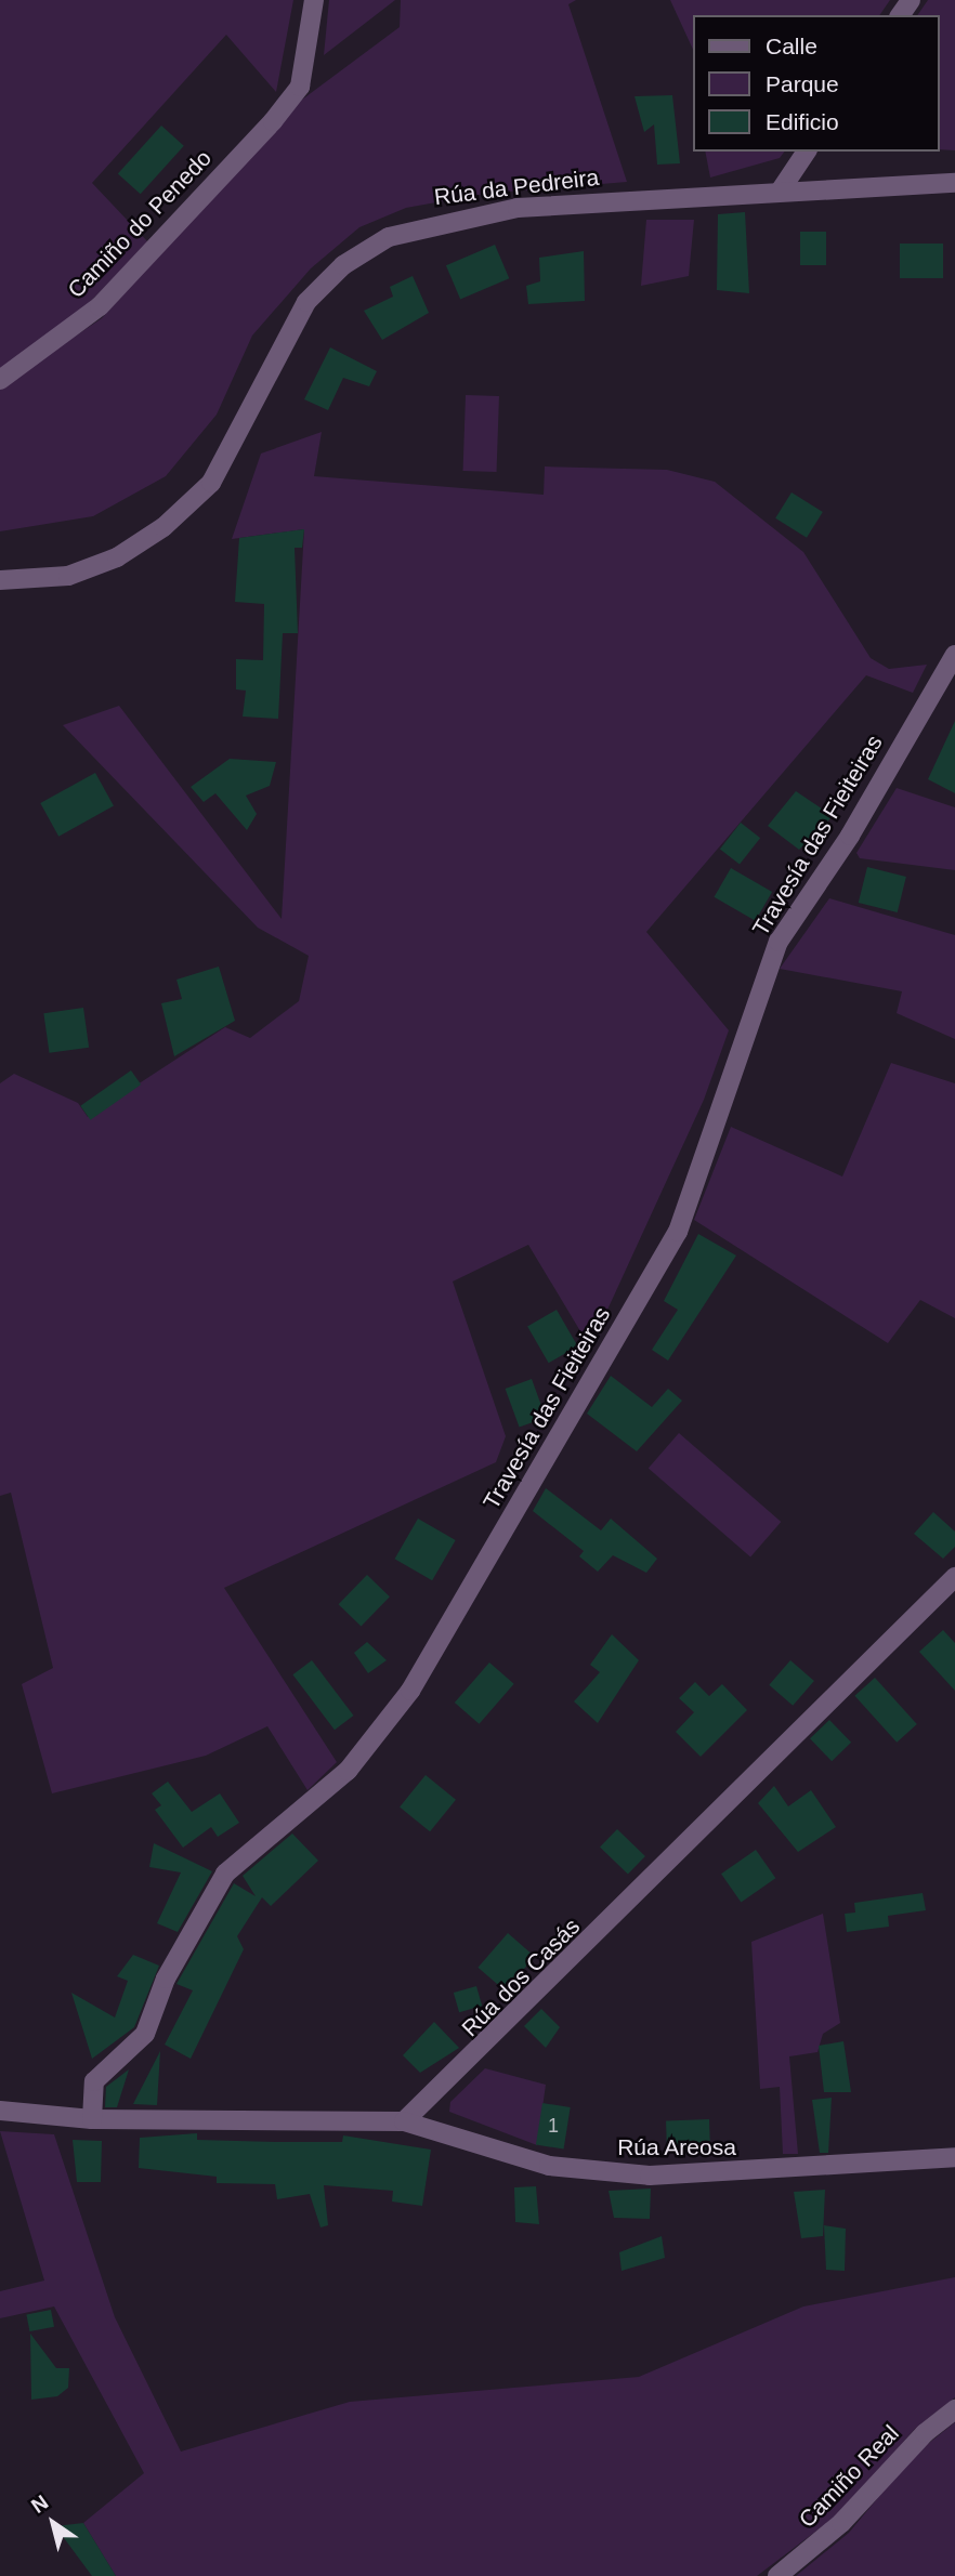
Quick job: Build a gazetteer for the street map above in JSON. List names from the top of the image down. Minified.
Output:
{"streets":{"street":["Rúa da Pedreira","Camiño do Penedo","Travesía das Fieiteiras","Rúa dos Casás","Rúa Areosa","Camiño Real"]},"crossings":[["Rúa dos Casás","Rúa Areosa"]],"house_numbers":["1"],"legend":["Calle","Parque","Edificio"],"north":"top left"}
